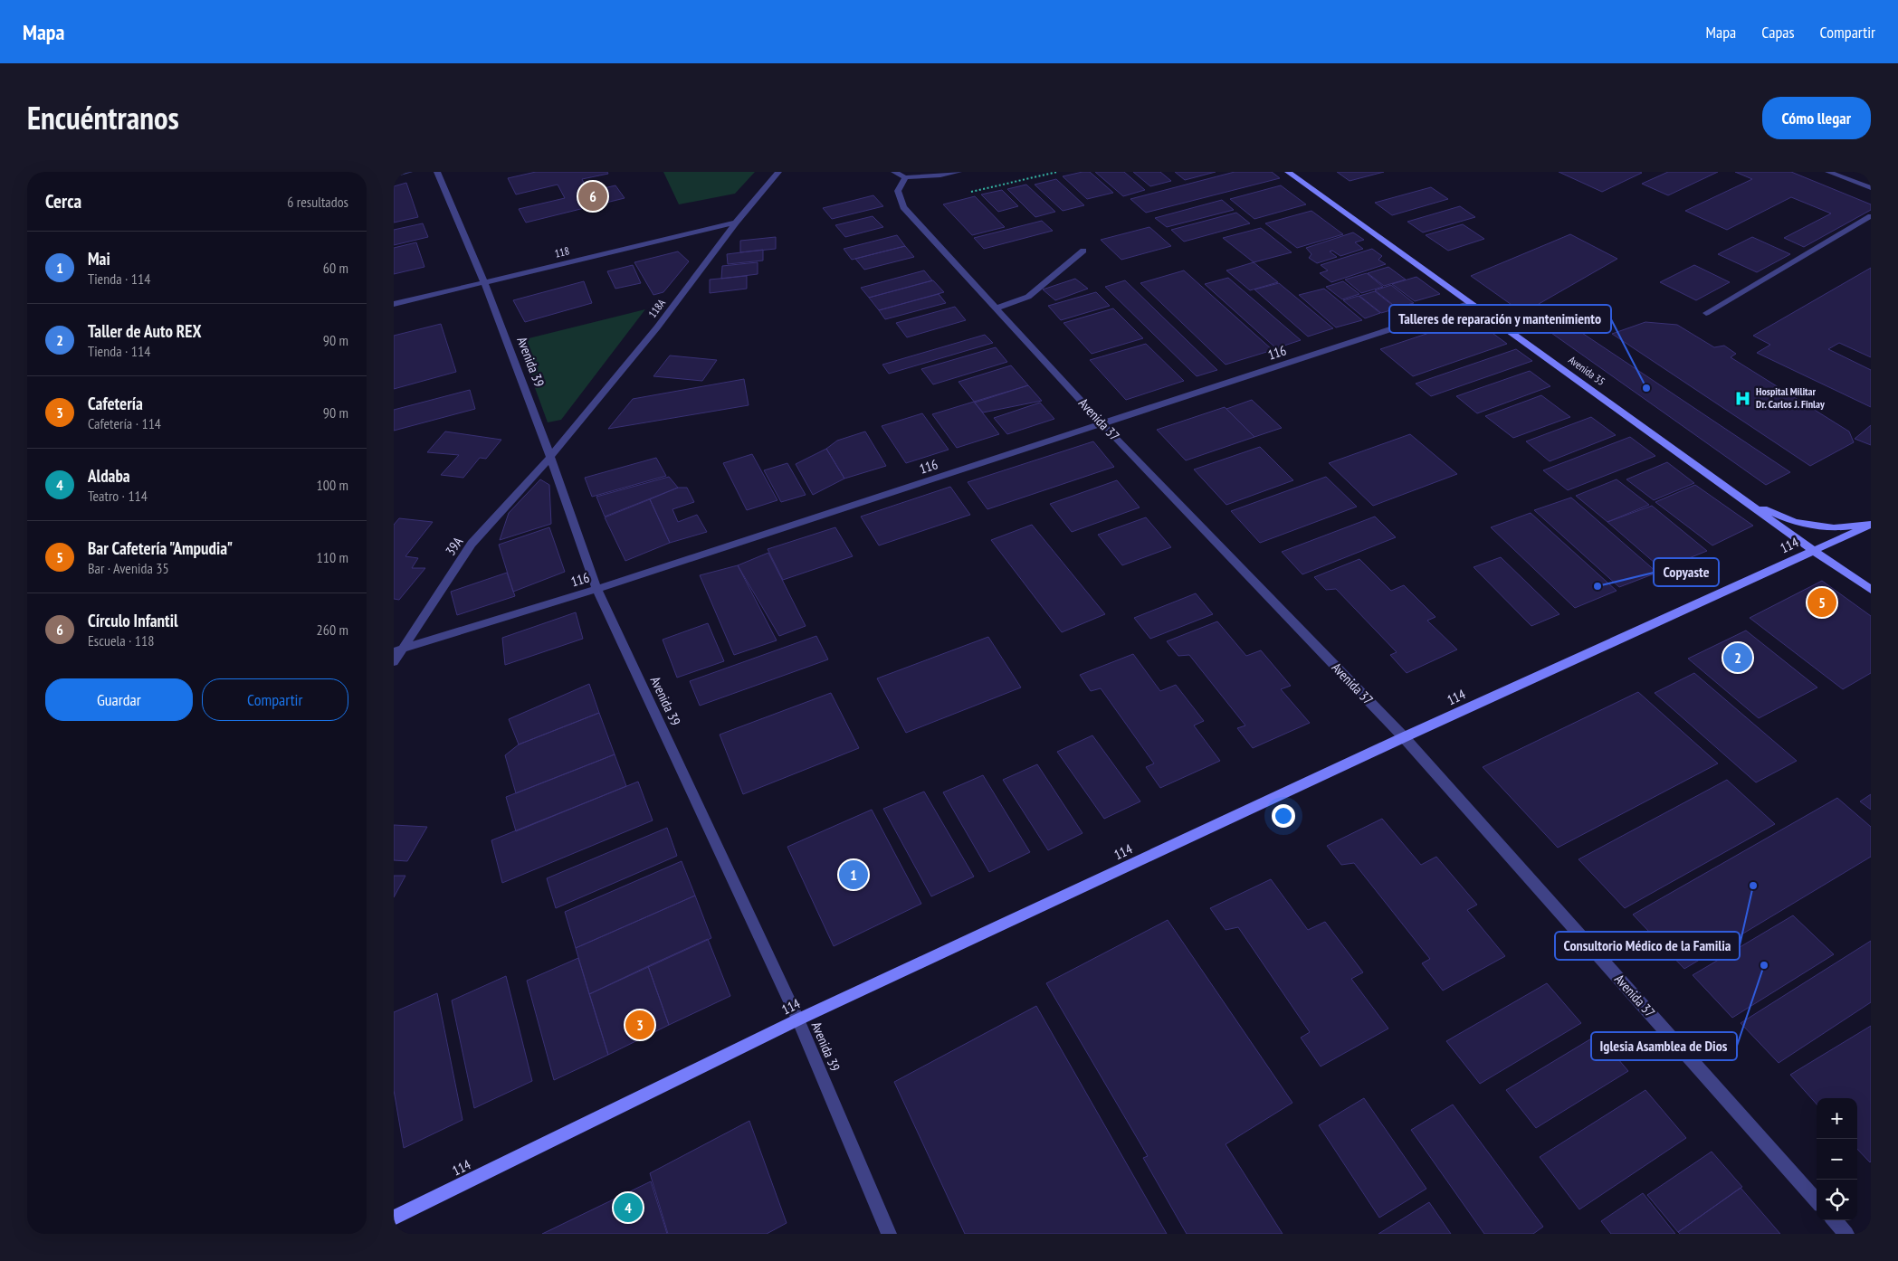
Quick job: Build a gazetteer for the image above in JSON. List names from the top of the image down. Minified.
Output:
{"streets":{"main road":["Avenida 35","114"],"street":["118","118A","116","Avenida 39","Avenida 37","39A"]},"crossings":[["118","118A"],["118","Avenida 39"],["118A","Avenida 39"],["118A","39A"],["116","Avenida 39"],["116","Avenida 35"],["116","Avenida 37"],["116","39A"],["Avenida 39","114"],["Avenida 39","39A"],["Avenida 35","114"],["Avenida 37","114"]],"places":{"other":["Talleres de reparación y mantenimiento","Copyaste","Consultorio Médico de la Familia","Iglesia Asamblea de Dios"],"hospital":["Hospital Militar Dr. Carlos J. Finlay"]},"page":{"header":"Mapa","nav":["Mapa","Capas","Compartir"],"title":"Encuéntranos","buttons":["Cómo llegar",["Guardar","Compartir"]],"heading":["Cerca","6 resultados"],"pins":["6","5","2","1","3","4"],"list":[{"mark":"1","name":"Mai","note":"Tienda · 114","value":"60 m"},{"mark":"2","name":"Taller de Auto REX","note":"Tienda · 114","value":"90 m"},{"mark":"3","name":"Cafetería","note":"Cafetería · 114","value":"90 m"},{"mark":"4","name":"Aldaba","note":"Teatro · 114","value":"100 m"},{"mark":"5","name":"Bar Cafetería \"Ampudia\"","note":"Bar · Avenida 35","value":"110 m"},{"mark":"6","name":"Círculo Infantil","note":"Escuela · 118","value":"260 m"}],"map_buttons":["+","−"]}}
